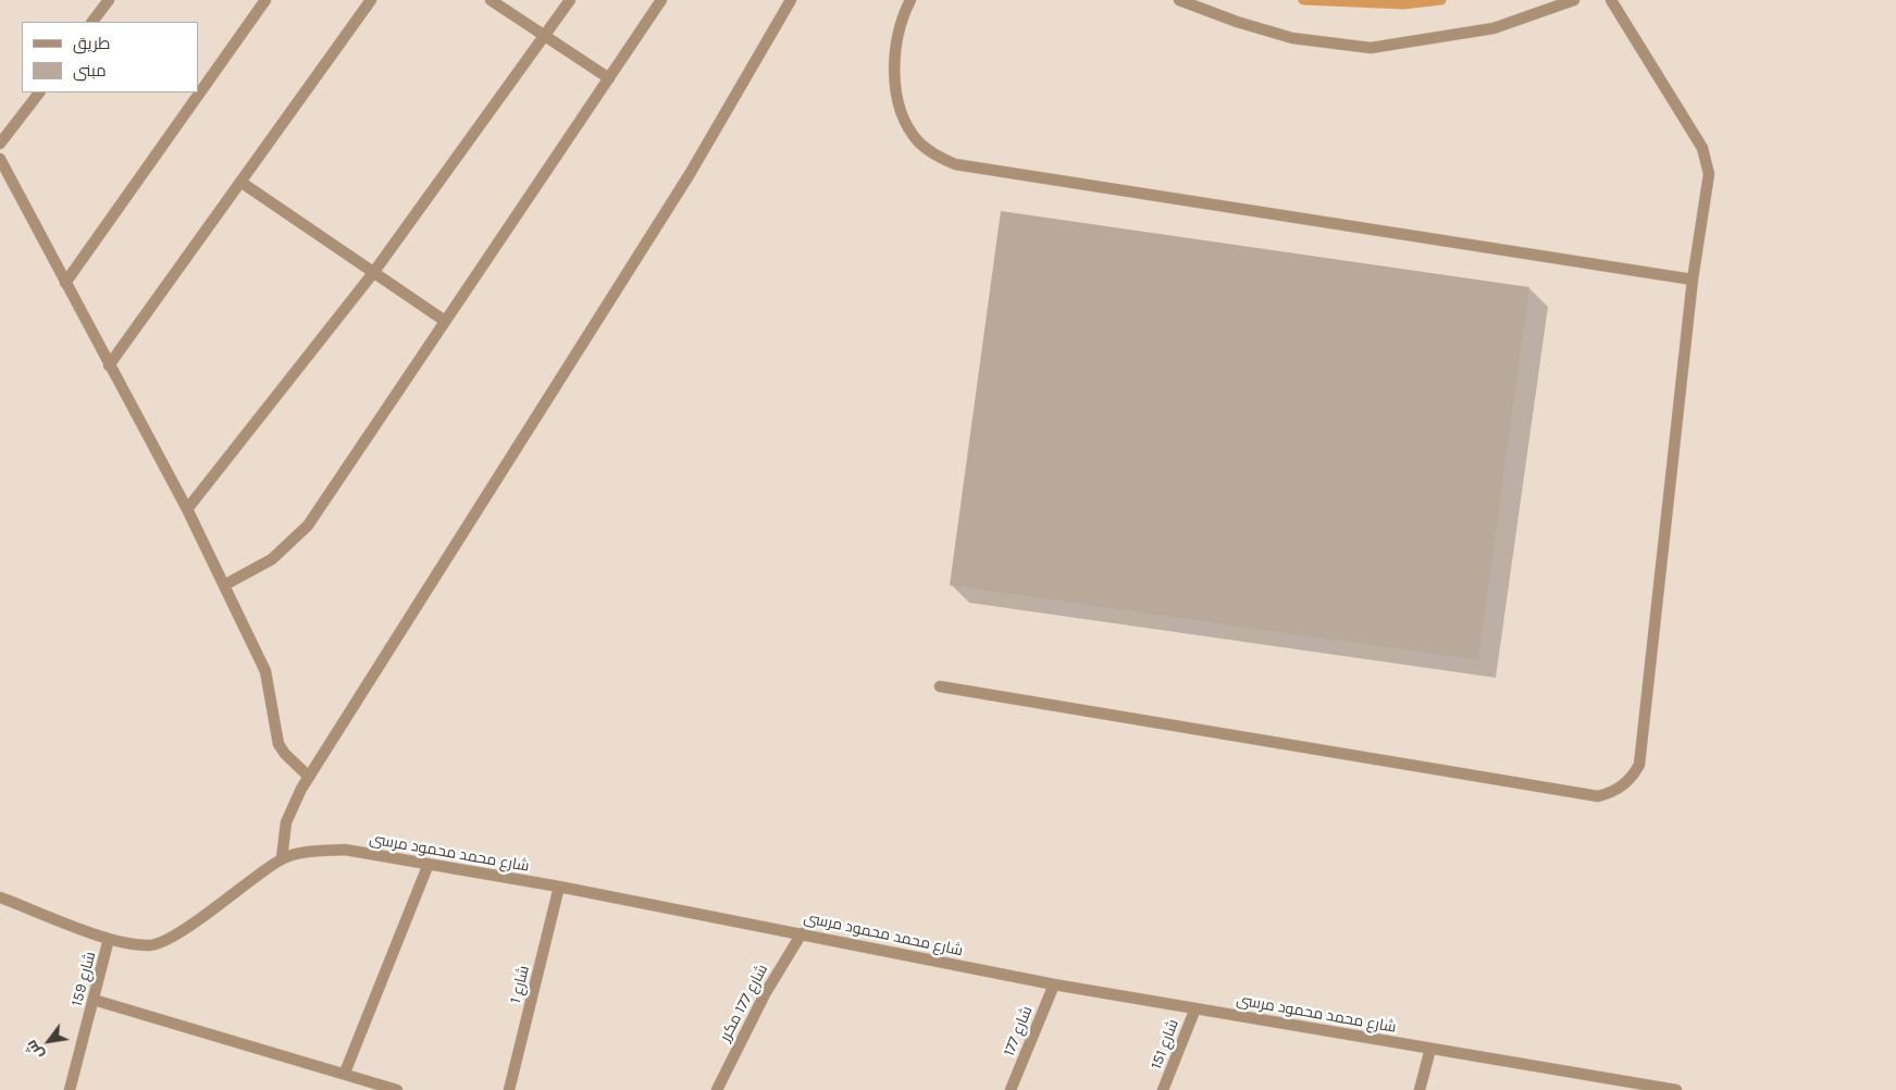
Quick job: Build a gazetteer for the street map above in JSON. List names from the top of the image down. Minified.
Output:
{"streets":{"street":["شارع محمد محمود مرسى","شارع 159","شارع 1","شارع 177 مكرر","شارع 177","شارع 151"]},"crossings":[["شارع محمد محمود مرسى","شارع 159"],["شارع محمد محمود مرسى","شارع 1"],["شارع محمد محمود مرسى","شارع 177 مكرر"],["شارع محمد محمود مرسى","شارع 177"],["شارع محمد محمود مرسى","شارع 151"]],"legend":["طريق","مبنى"],"north":"bottom left"}
